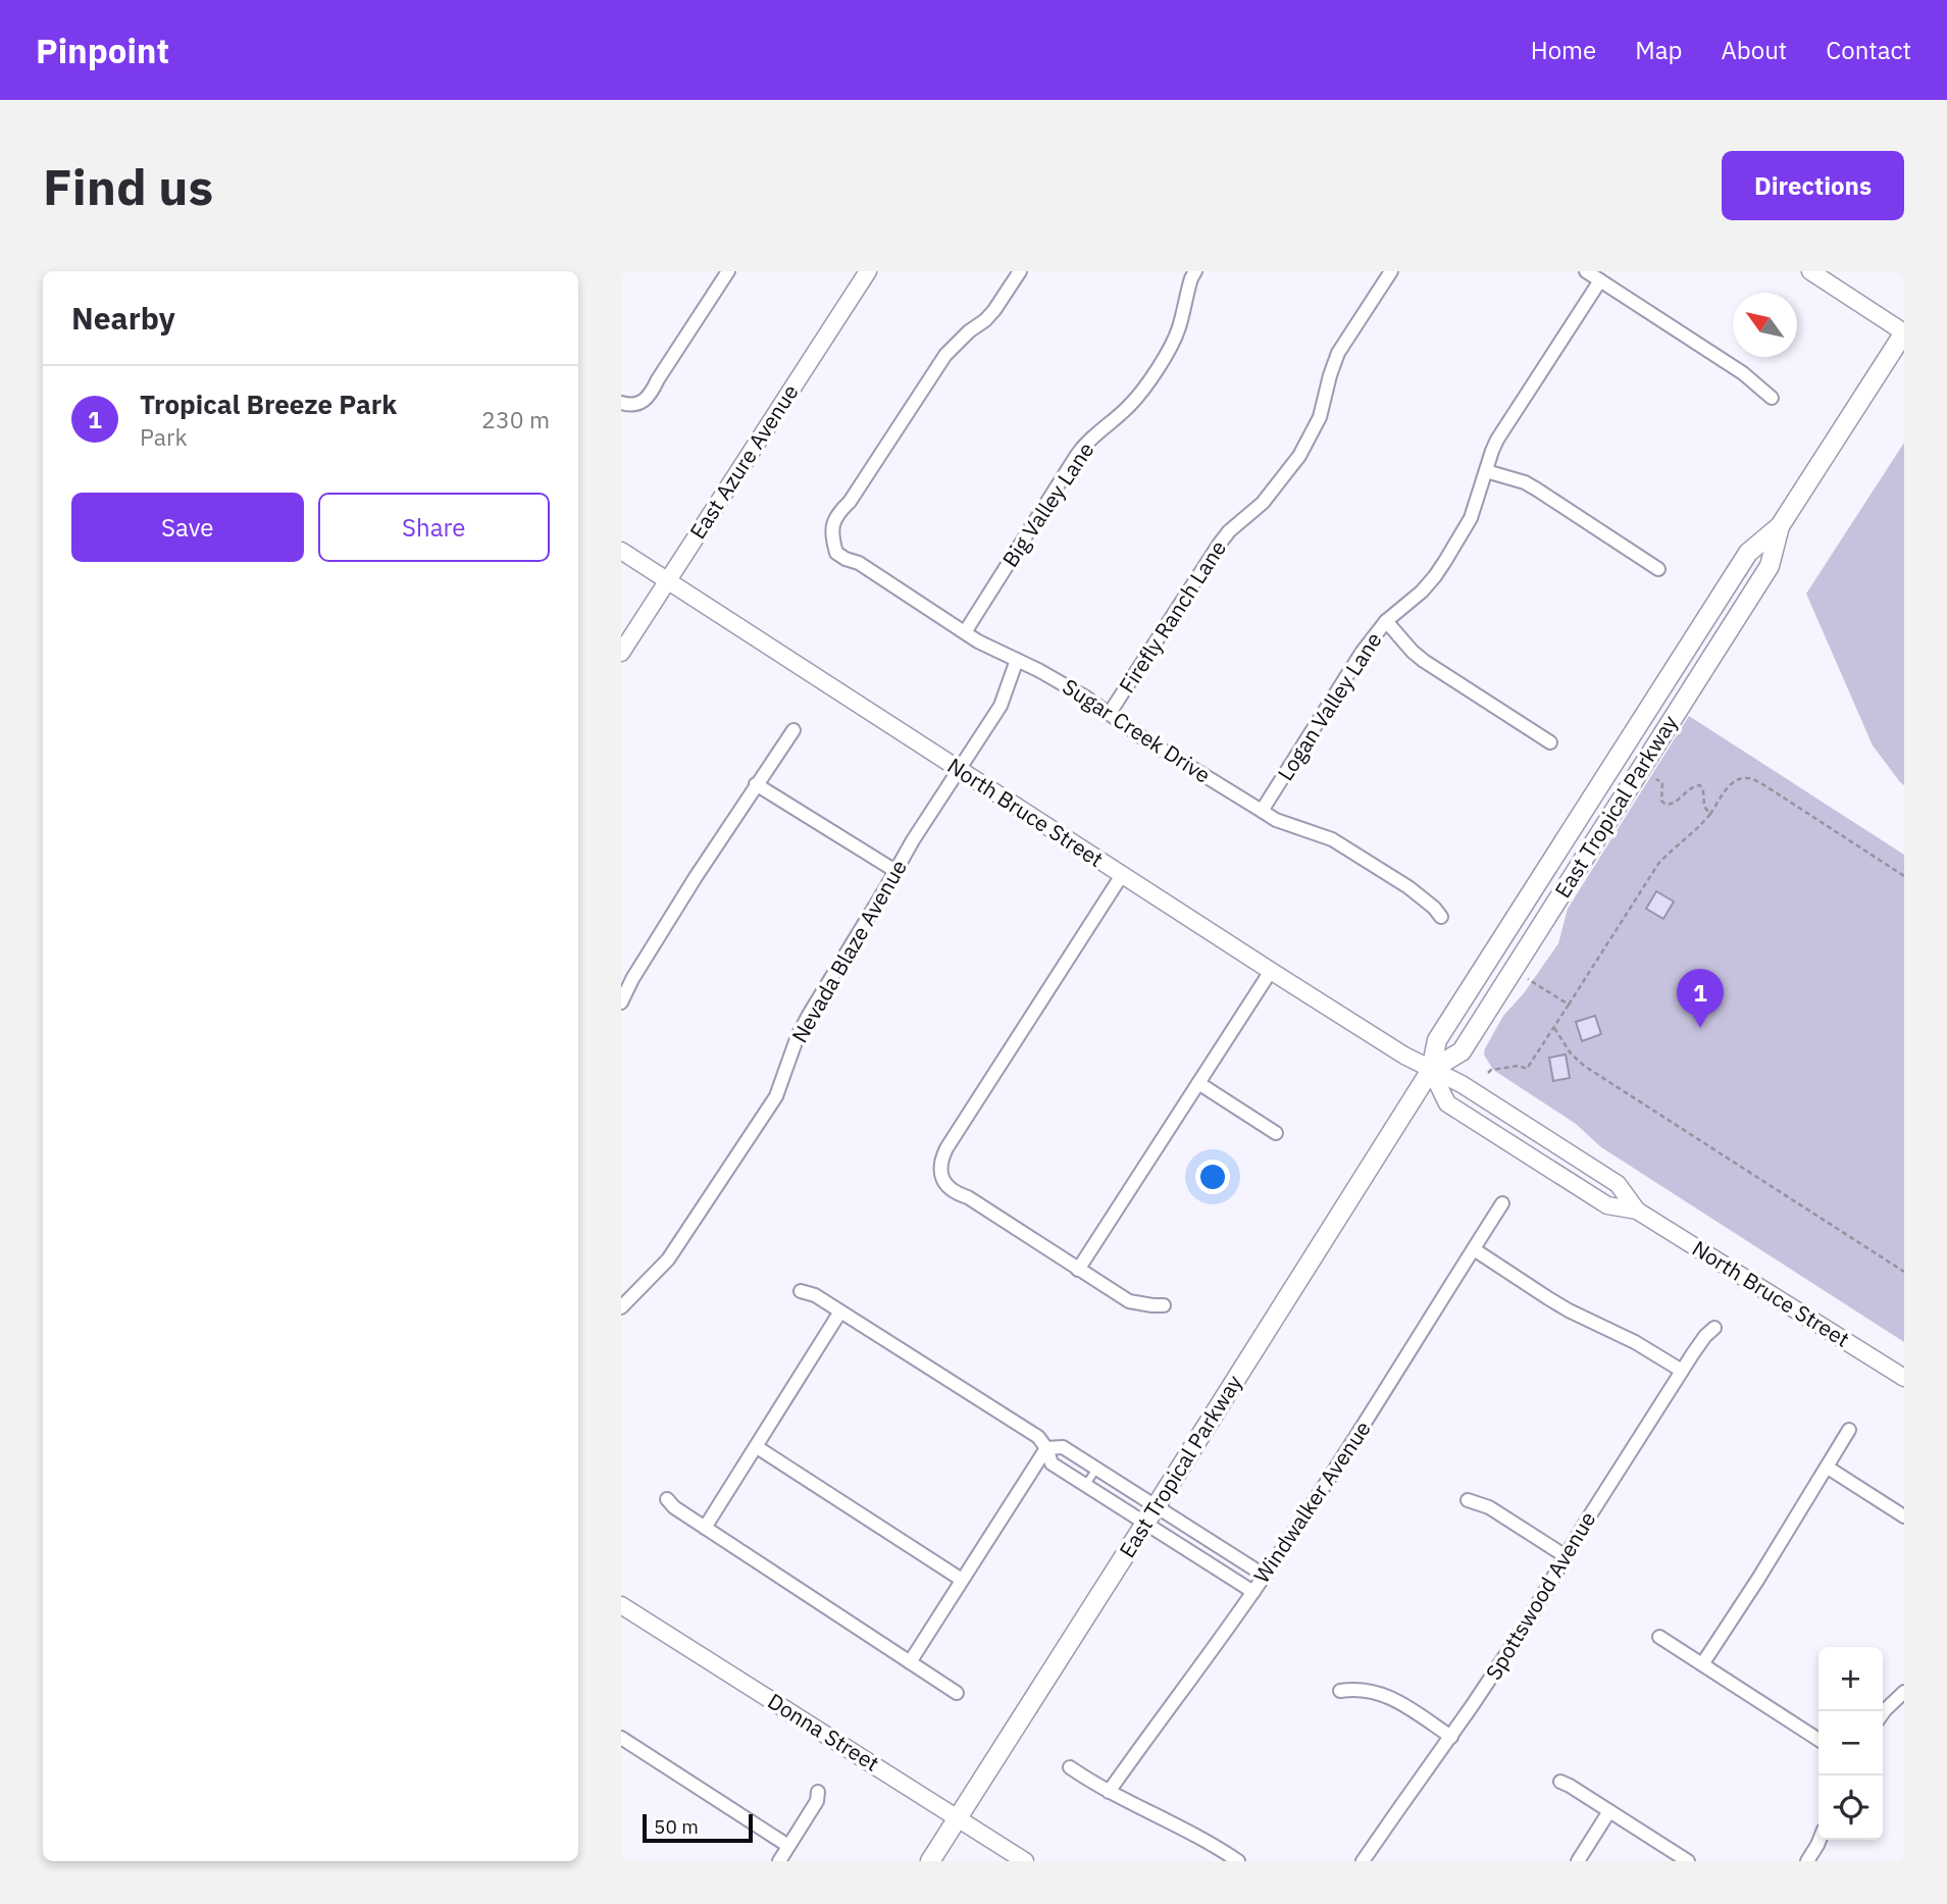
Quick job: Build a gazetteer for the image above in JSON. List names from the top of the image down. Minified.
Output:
{"streets":{"main road":["East Tropical Parkway"],"street":["East Azure Avenue","Big Valley Lane","Firefly Ranch Lane","Logan Valley Lane","Sugar Creek Drive","North Bruce Street","Nevada Blaze Avenue","Windwalker Avenue","Spottswood Avenue","Donna Street"]},"crossings":[["East Azure Avenue","North Bruce Street"],["Big Valley Lane","Sugar Creek Drive"],["Firefly Ranch Lane","Sugar Creek Drive"],["Logan Valley Lane","Sugar Creek Drive"],["Sugar Creek Drive","Nevada Blaze Avenue"],["East Tropical Parkway","North Bruce Street"],["East Tropical Parkway","Donna Street"],["North Bruce Street","Nevada Blaze Avenue"]],"scale_bar":"50 m","north":"top left","page":{"header":"Pinpoint","nav":["Home","Map","About","Contact"],"buttons":["Directions",["Save","Share"]],"title":"Find us","heading":"Nearby","list":[{"mark":"1","name":"Tropical Breeze Park","note":"Park","value":"230 m"}],"pins":"1","map_buttons":["+","−"],"scale":"50 m"}}
